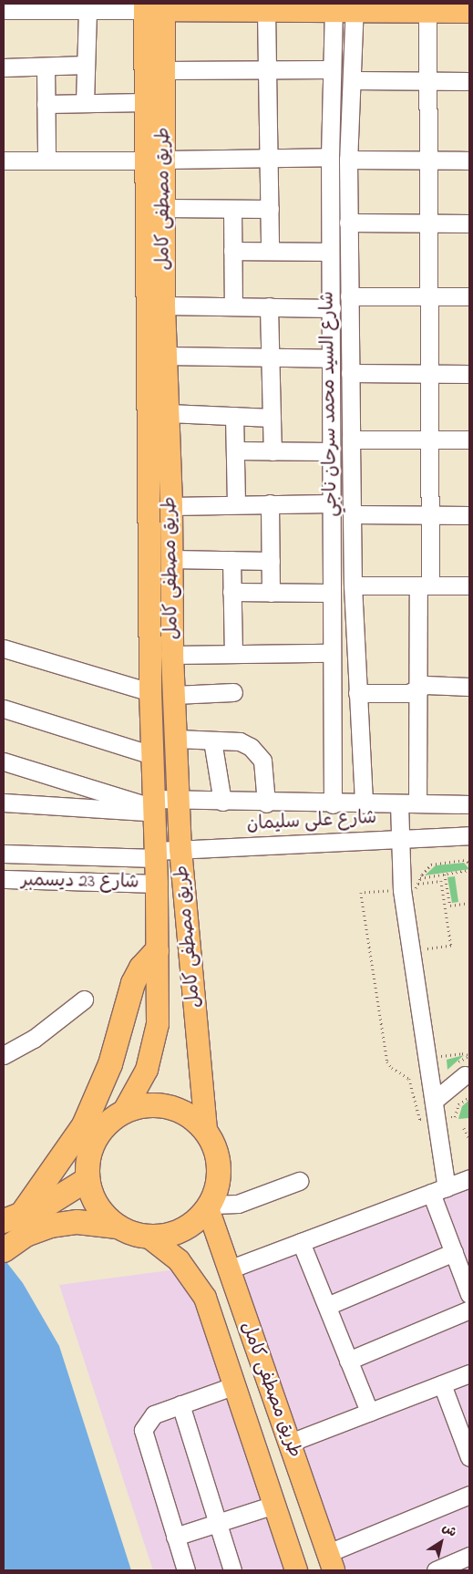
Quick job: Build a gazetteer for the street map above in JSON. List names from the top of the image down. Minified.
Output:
{"streets":{"main road":["طريق مصطفى كامل"],"street":["شارع السيد محمد سرحان ناجي","شارع على سليمان","شارع 23 ديسمبر"]},"crossings":[["طريق مصطفى كامل","شارع على سليمان"],["طريق مصطفى كامل","شارع 23 ديسمبر"],["شارع على سليمان","شارع 23 ديسمبر"]],"north":"top right"}
